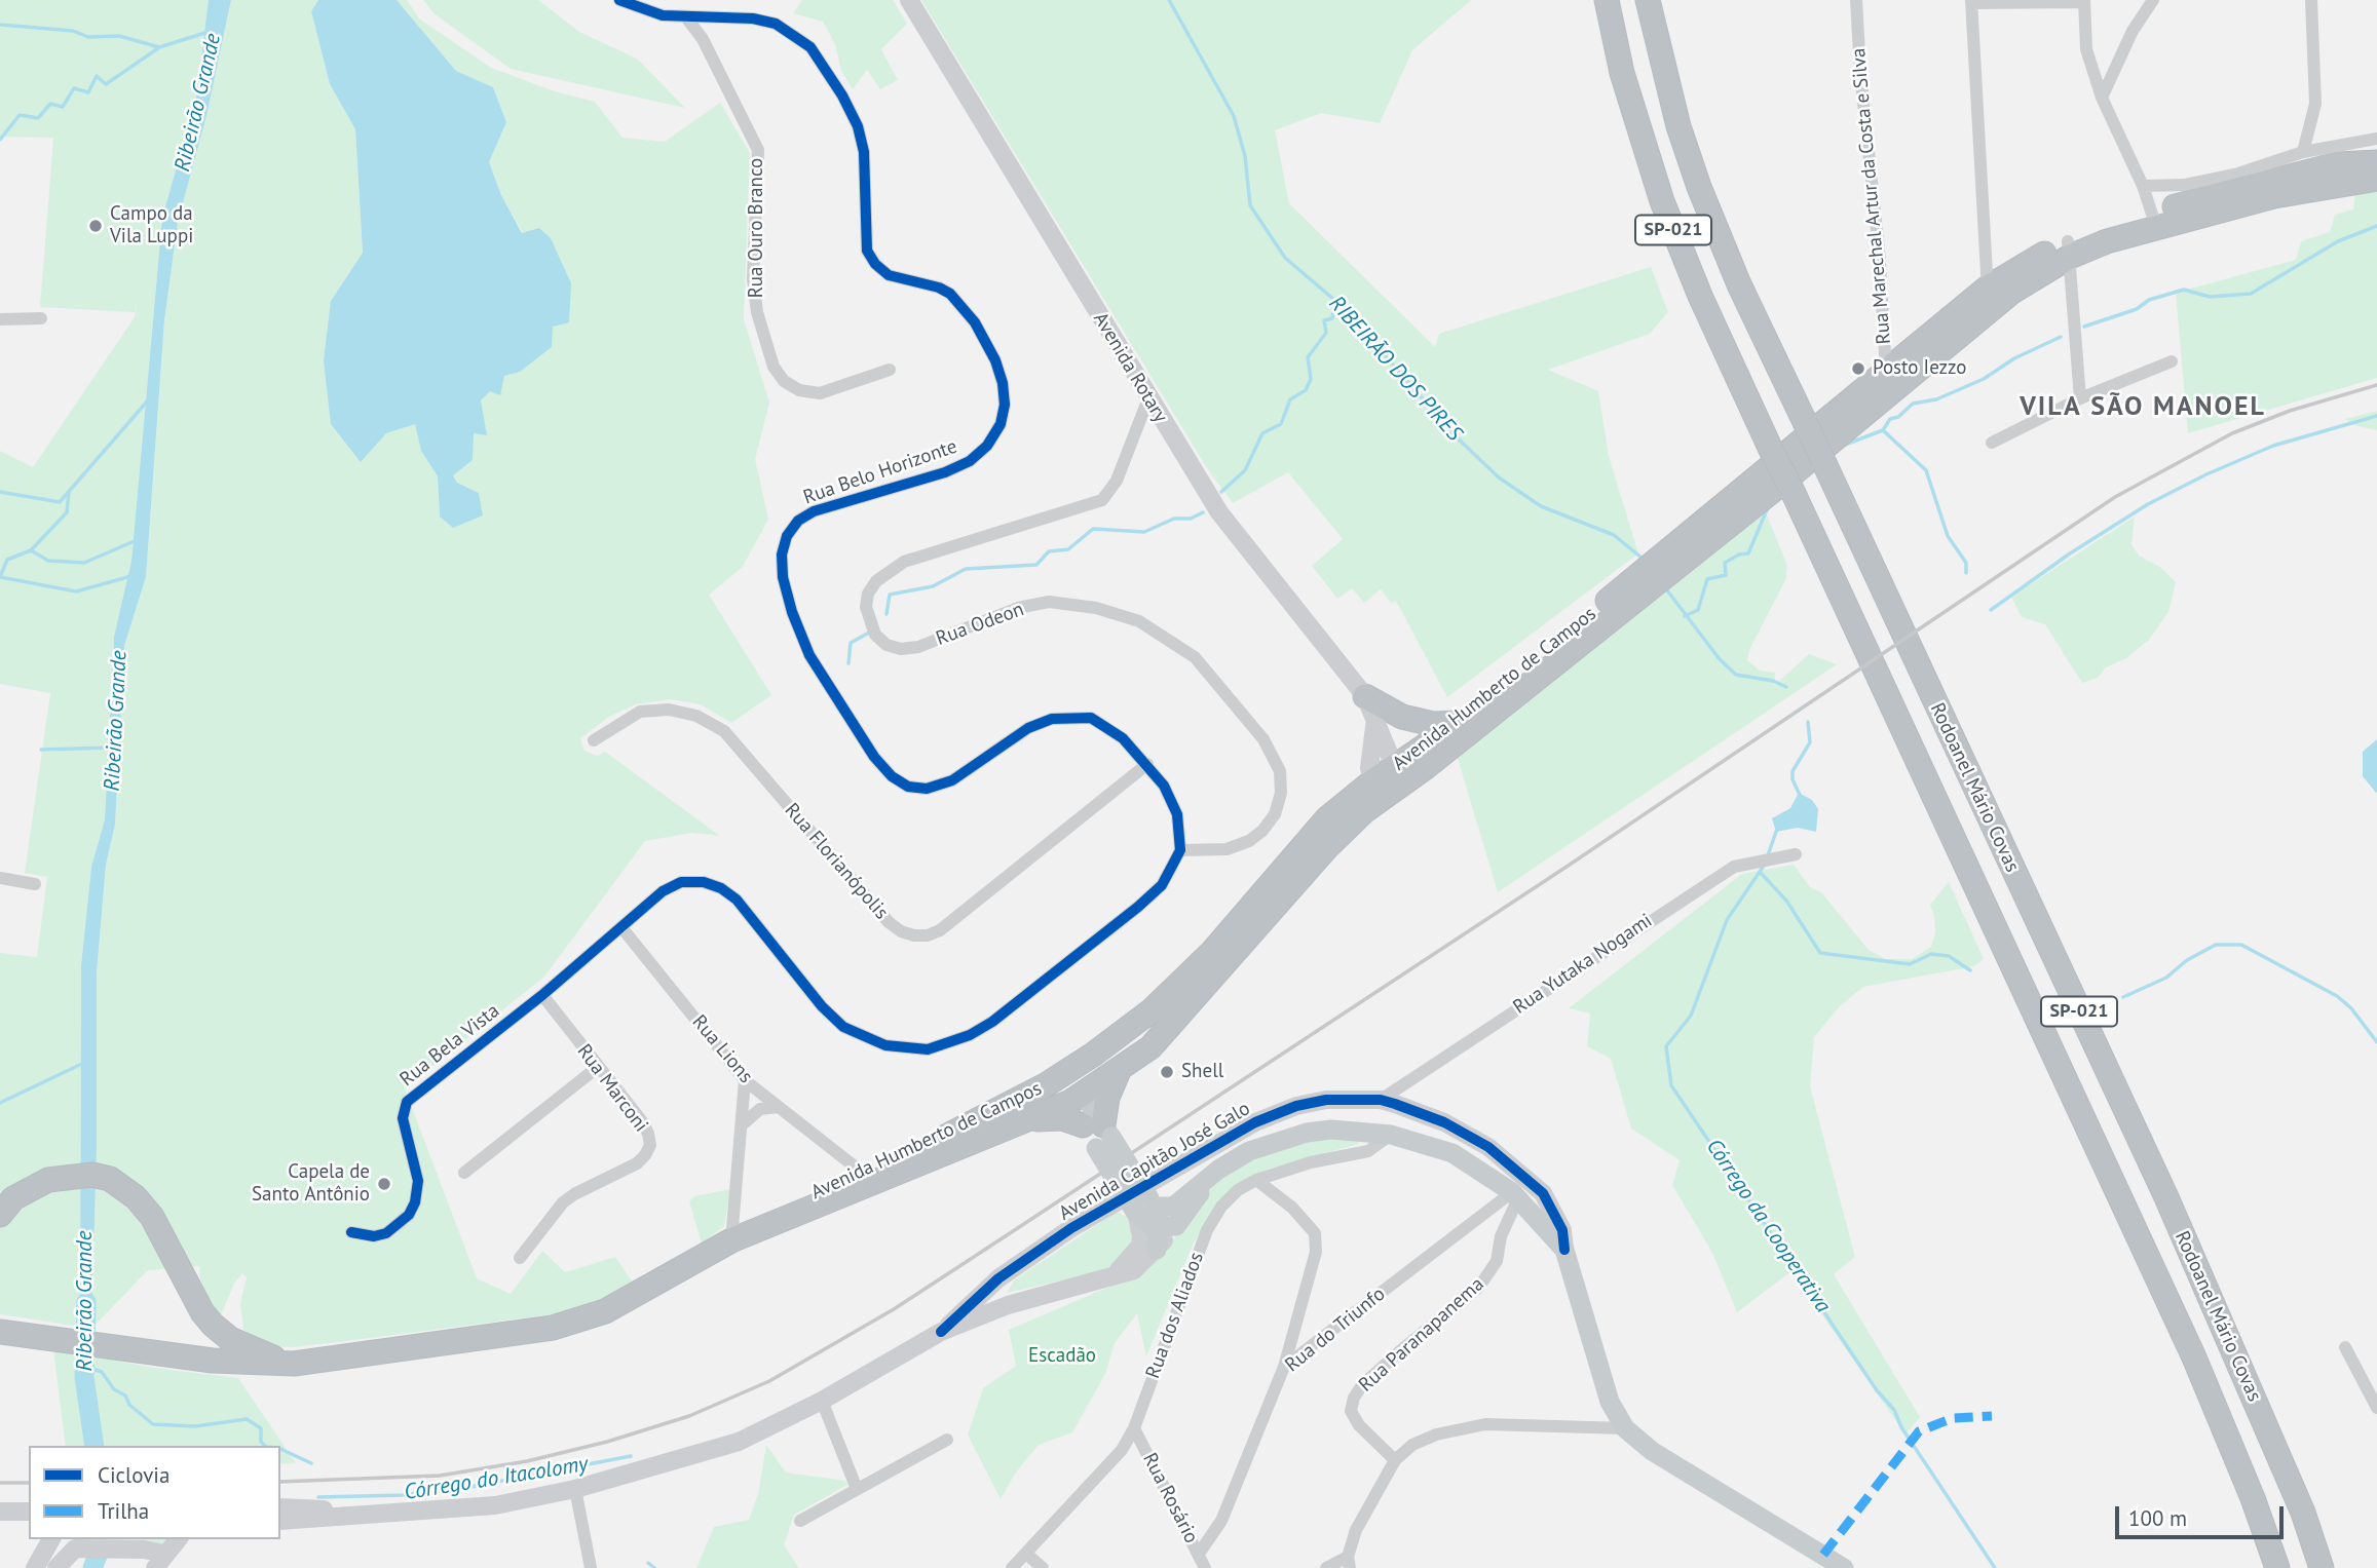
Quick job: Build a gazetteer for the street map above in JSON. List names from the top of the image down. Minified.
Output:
{"streets":{"highway":["SP-021","Avenida Humberto de Campos","Rodoanel Mário Covas"],"main road":["Avenida Capitão José Galo"],"street":["Rua Marechal Artur da Costa e Silva","Rua Ouro Branco","Avenida Rotary","Rua Belo Horizonte","Rua Odeon","Rua Florianópolis","Rua Yutaka Nogami","Rua Bela Vista","Rua Lions","Rua Marconi","Rua dos Aliados","Rua do Triunfo","Rua Paranapanema","Rua Rosário"]},"crossings":[["Rua Marechal Artur da Costa e Silva","Avenida Humberto de Campos"],["Rua Ouro Branco","Rua Belo Horizonte"],["Avenida Rotary","Rua Odeon"],["Avenida Rotary","Avenida Humberto de Campos"],["Rua Belo Horizonte","Rua Odeon"],["Rua Belo Horizonte","Rua Florianópolis"],["Avenida Humberto de Campos","Rua Lions"],["Rua Yutaka Nogami","Avenida Capitão José Galo"],["Rua Bela Vista","Rua Lions"],["Rua Bela Vista","Rua Marconi"],["Avenida Capitão José Galo","Rua dos Aliados"],["Avenida Capitão José Galo","Rua do Triunfo"],["Avenida Capitão José Galo","Rua Paranapanema"],["Rua dos Aliados","Rua Rosário"],["Rua do Triunfo","Rua Paranapanema"],["Rua do Triunfo","Rua Rosário"]],"districts":["VILA SÃO MANOEL"],"water":["Ribeirão Grande","RIBEIRÃO DOS PIRES","Córrego da Cooperativa","Córrego do Itacolomy"],"parks":["Escadão"],"places":["Campo da Vila Luppi","Posto Iezzo","Shell","Capela de Santo Antônio"],"legend":["Ciclovia","Trilha"],"scale_bar":"100 m"}
